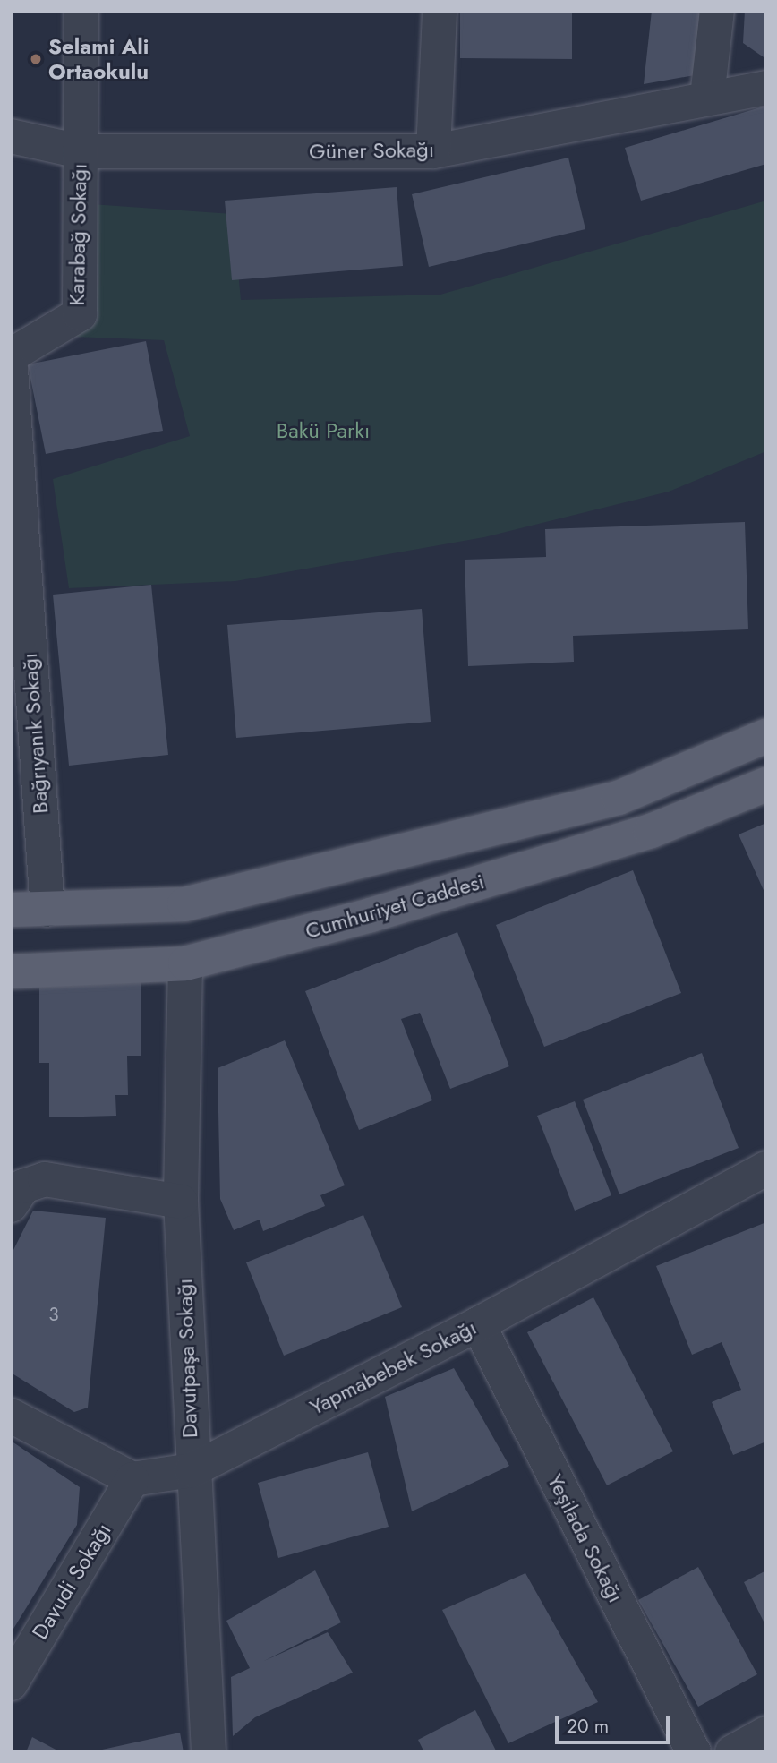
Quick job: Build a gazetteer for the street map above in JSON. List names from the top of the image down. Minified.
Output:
{"streets":{"main road":["Cumhuriyet Caddesi"],"street":["Güner Sokağı","Karabağ Sokağı","Bağrıyanık Sokağı","Davutpaşa Sokağı","Yapmabebek Sokağı","Yeşilada Sokağı","Davudi Sokağı"]},"crossings":[["Güner Sokağı","Karabağ Sokağı"],["Cumhuriyet Caddesi","Davutpaşa Sokağı"],["Davutpaşa Sokağı","Yapmabebek Sokağı"],["Yapmabebek Sokağı","Yeşilada Sokağı"],["Yapmabebek Sokağı","Davudi Sokağı"]],"parks":["Bakü Parkı"],"places":["Selami Ali Ortaokulu"],"house_numbers":["3"],"scale_bar":"20 m"}
